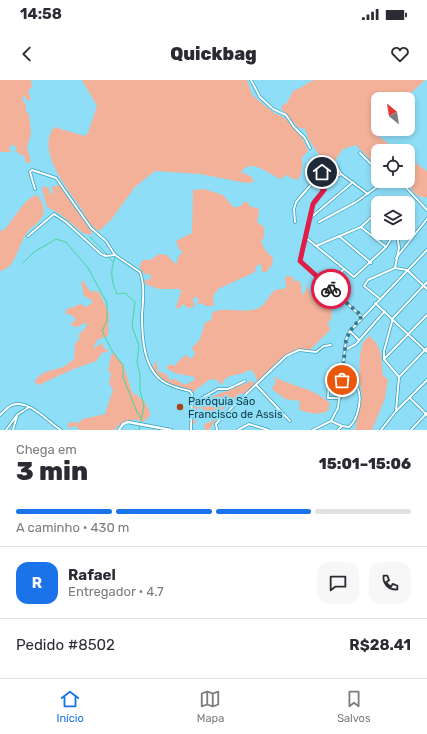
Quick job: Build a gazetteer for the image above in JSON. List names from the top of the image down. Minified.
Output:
{"places":["Paróquia São Francisco de Assis"],"north":"top left","page":{"status":"14:58","header":"Quickbag","heading":["3 min","Chega em","15:01–15:06"],"panel":["Rafael","Entregador · 4.7","Pedido #8502","R$28.41"],"bar":"A caminho · 430 m","round":"R","tabs":["Início","Mapa","Salvos"]}}
